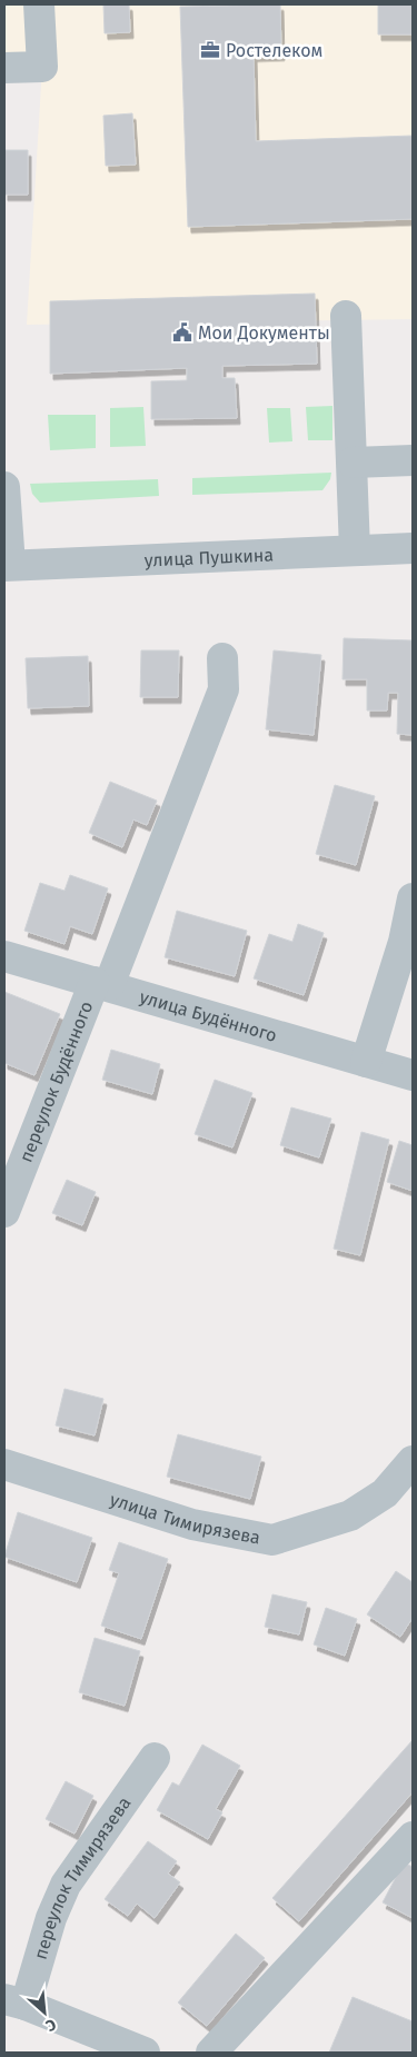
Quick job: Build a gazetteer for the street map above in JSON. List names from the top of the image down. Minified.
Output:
{"streets":{"street":["улица Пушкина","улица Будённого","переулок Будённого","улица Тимирязева","переулок Тимирязева"]},"crossings":[["улица Будённого","переулок Будённого"]],"places":{"office":["Ростелеком"],"public building":["Мои Документы"]},"north":"bottom right"}
